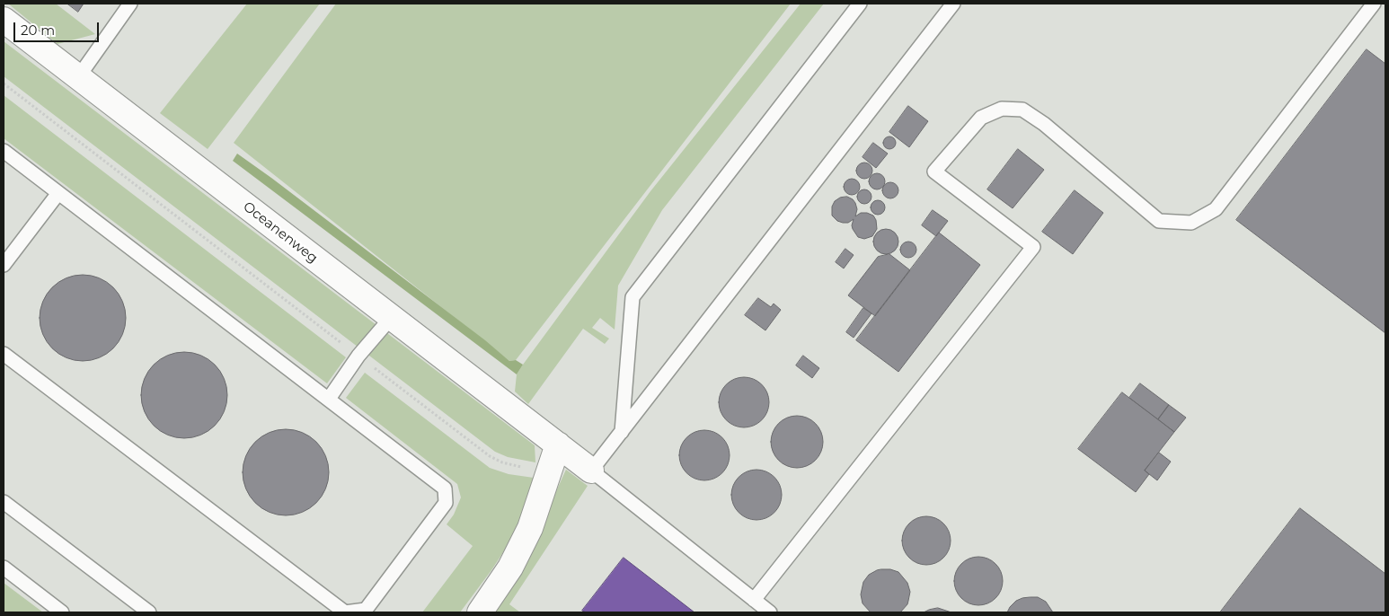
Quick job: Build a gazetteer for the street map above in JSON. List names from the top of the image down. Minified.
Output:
{"streets":{"street":["Oceanenweg"]},"scale_bar":"20 m"}
